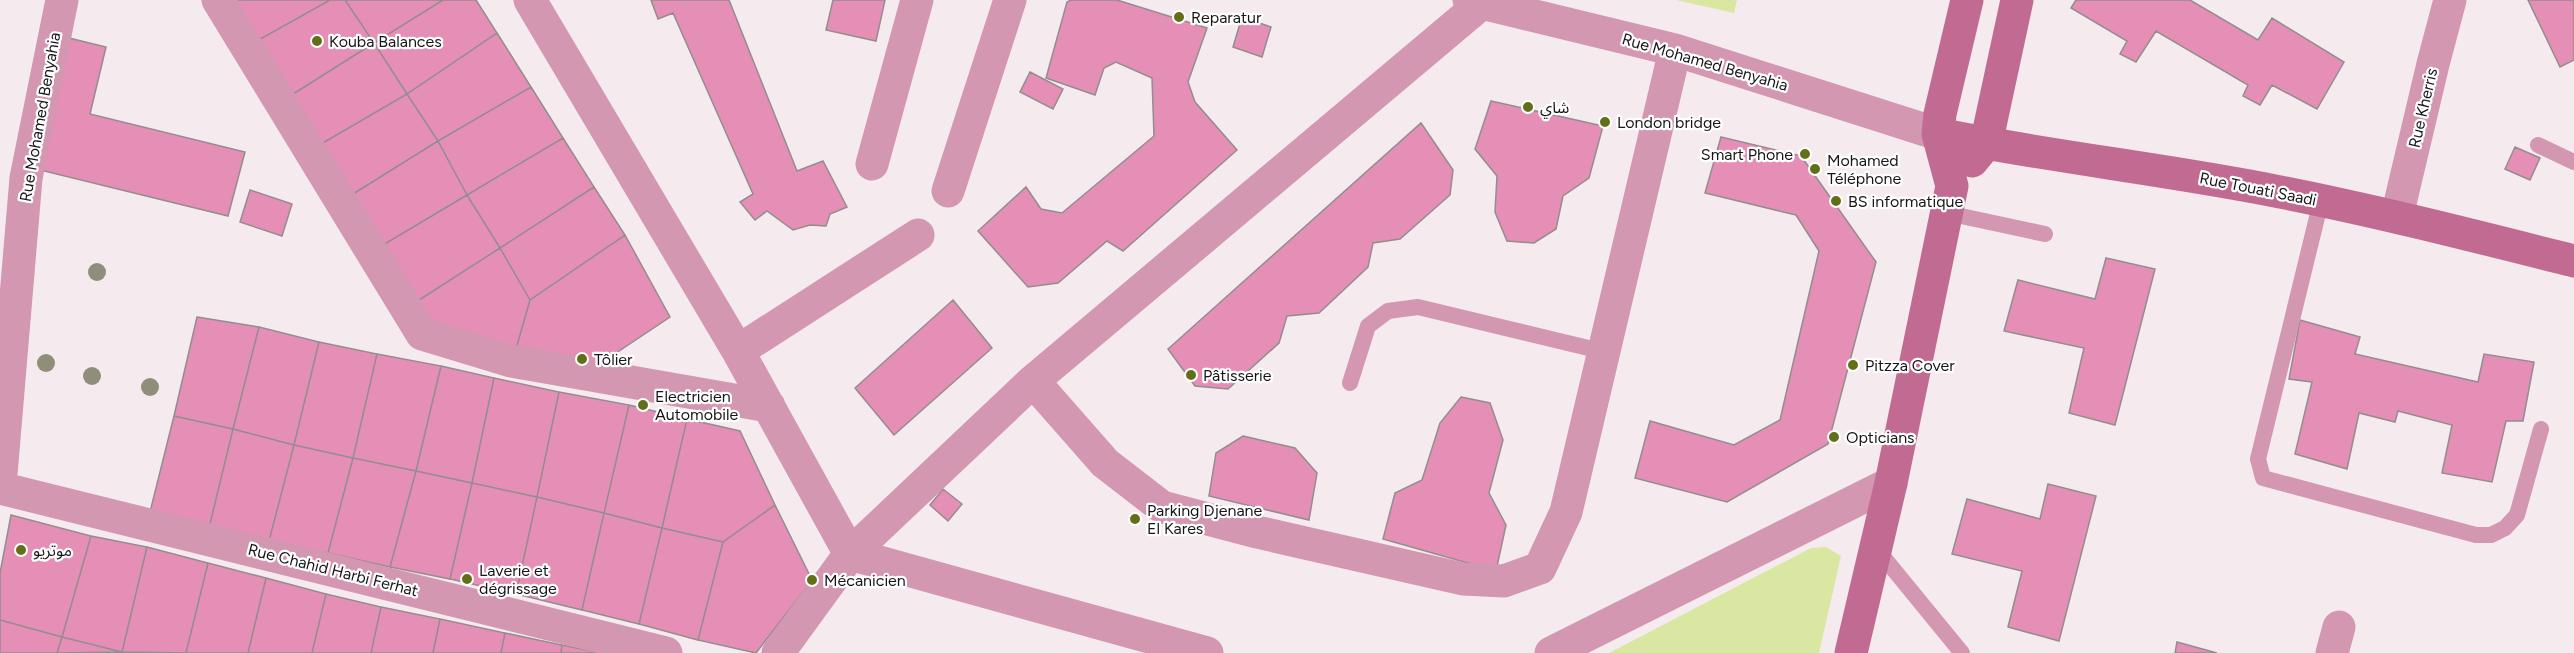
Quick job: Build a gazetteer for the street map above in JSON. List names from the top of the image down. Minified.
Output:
{"streets":{"street":["Rue Mohamed Benyahia","Rue Kherris","Rue Touati Saadi","Rue Chahid Harbi Ferhat"]},"crossings":[["Rue Mohamed Benyahia","Rue Touati Saadi"],["Rue Mohamed Benyahia","Rue Chahid Harbi Ferhat"],["Rue Kherris","Rue Touati Saadi"]],"places":["Reparatur","Kouba Balances","شاي","London bridge","Smart Phone","Mohamed Téléphone","BS informatique","Tôlier","Pitzza Cover","Pâtisserie","Electricien Automobile","Opticians","Parking Djenane El Kares","موتريو","Laverie et dégrissage","Mécanicien"]}
